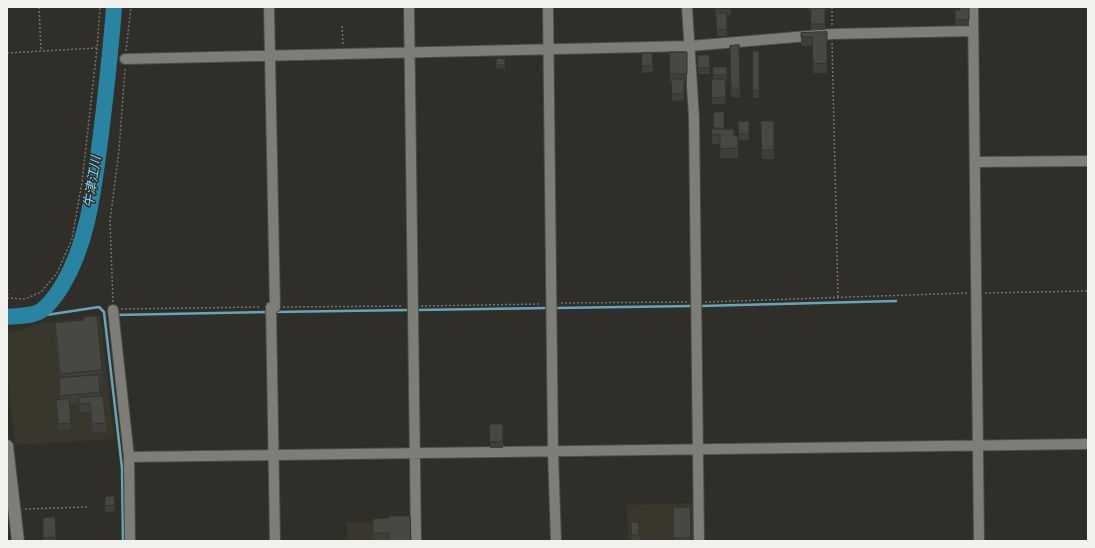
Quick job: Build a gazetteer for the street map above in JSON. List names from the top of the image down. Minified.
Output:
{"water":["牛津江川"]}
